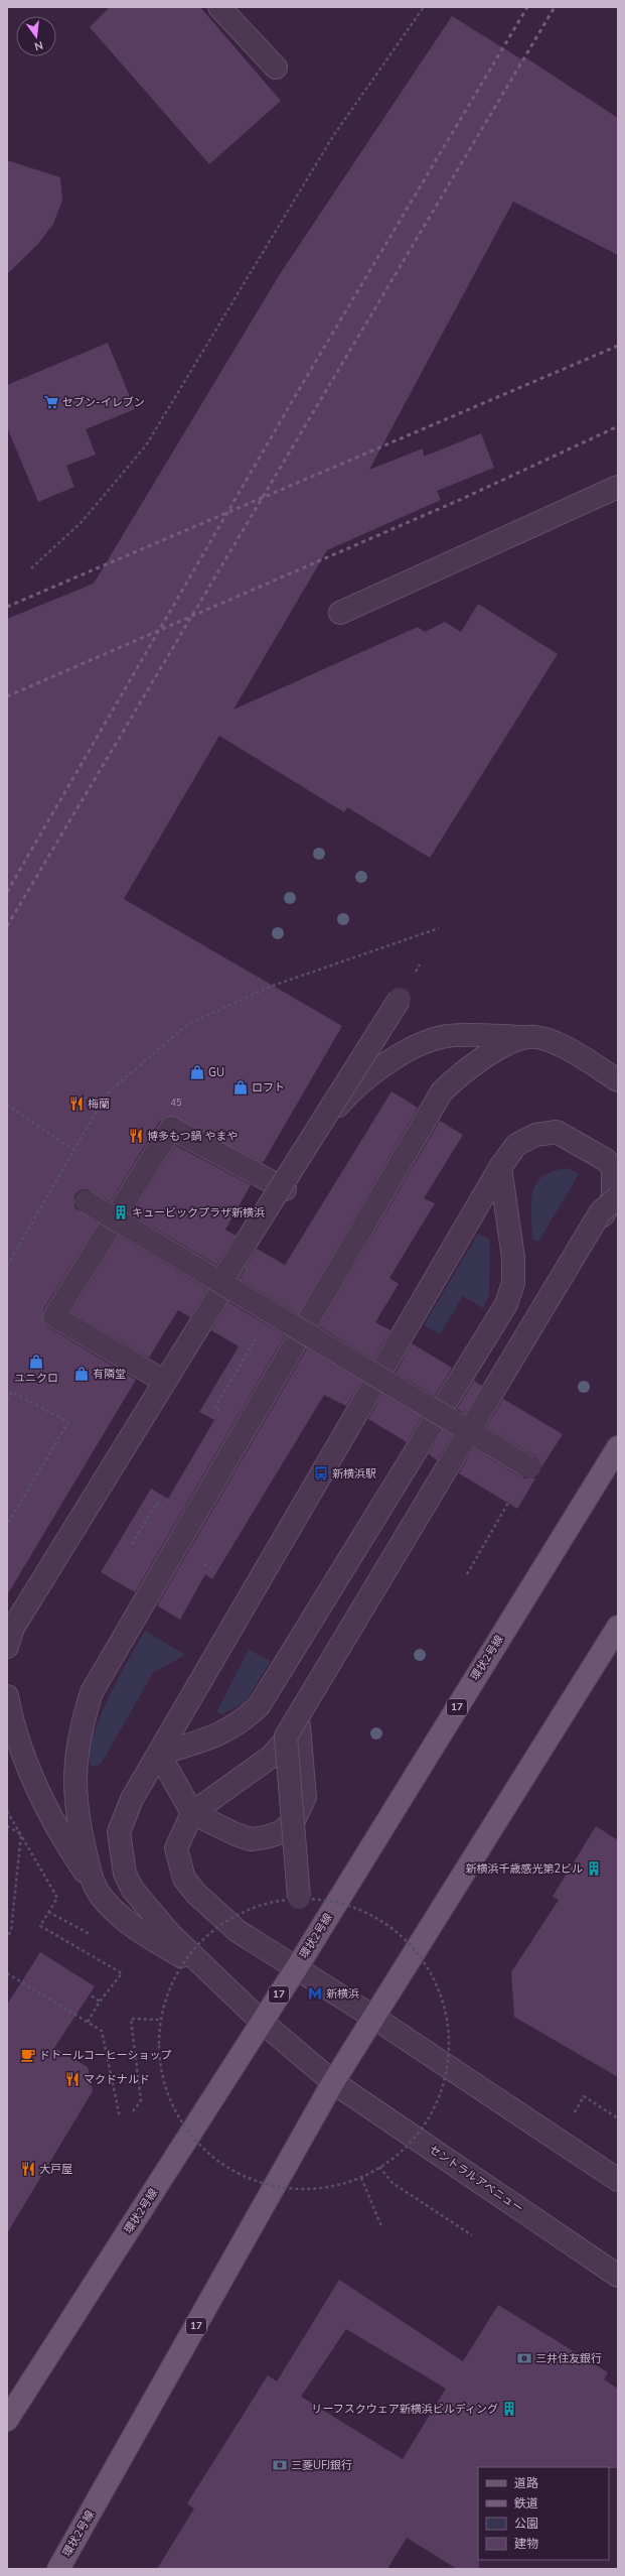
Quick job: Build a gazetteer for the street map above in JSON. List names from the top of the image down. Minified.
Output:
{"streets":{"main road":["環状2号線","17"],"street":["セントラルアベニュー"]},"crossings":[["環状2号線","セントラルアベニュー"]],"places":{"supermarket":["セブン-イレブン"],"shop":["GU","ロフト","ユニクロ","有隣堂"],"restaurant":["梅蘭","博多もつ鍋 やまや","マクドナルド","大戸屋"],"building":["キュービックプラザ新横浜","新横浜千歳感光第2ビル","リーフスクウェア新横浜ビルディング"],"bus stop":["新横浜駅"],"metro station":["新横浜"],"cafe":["ドトールコーヒーショップ"],"bank":["三井住友銀行","三菱UFJ銀行"]},"house_numbers":["45"],"legend":["道路","鉄道","公園","建物"],"north":"bottom"}
